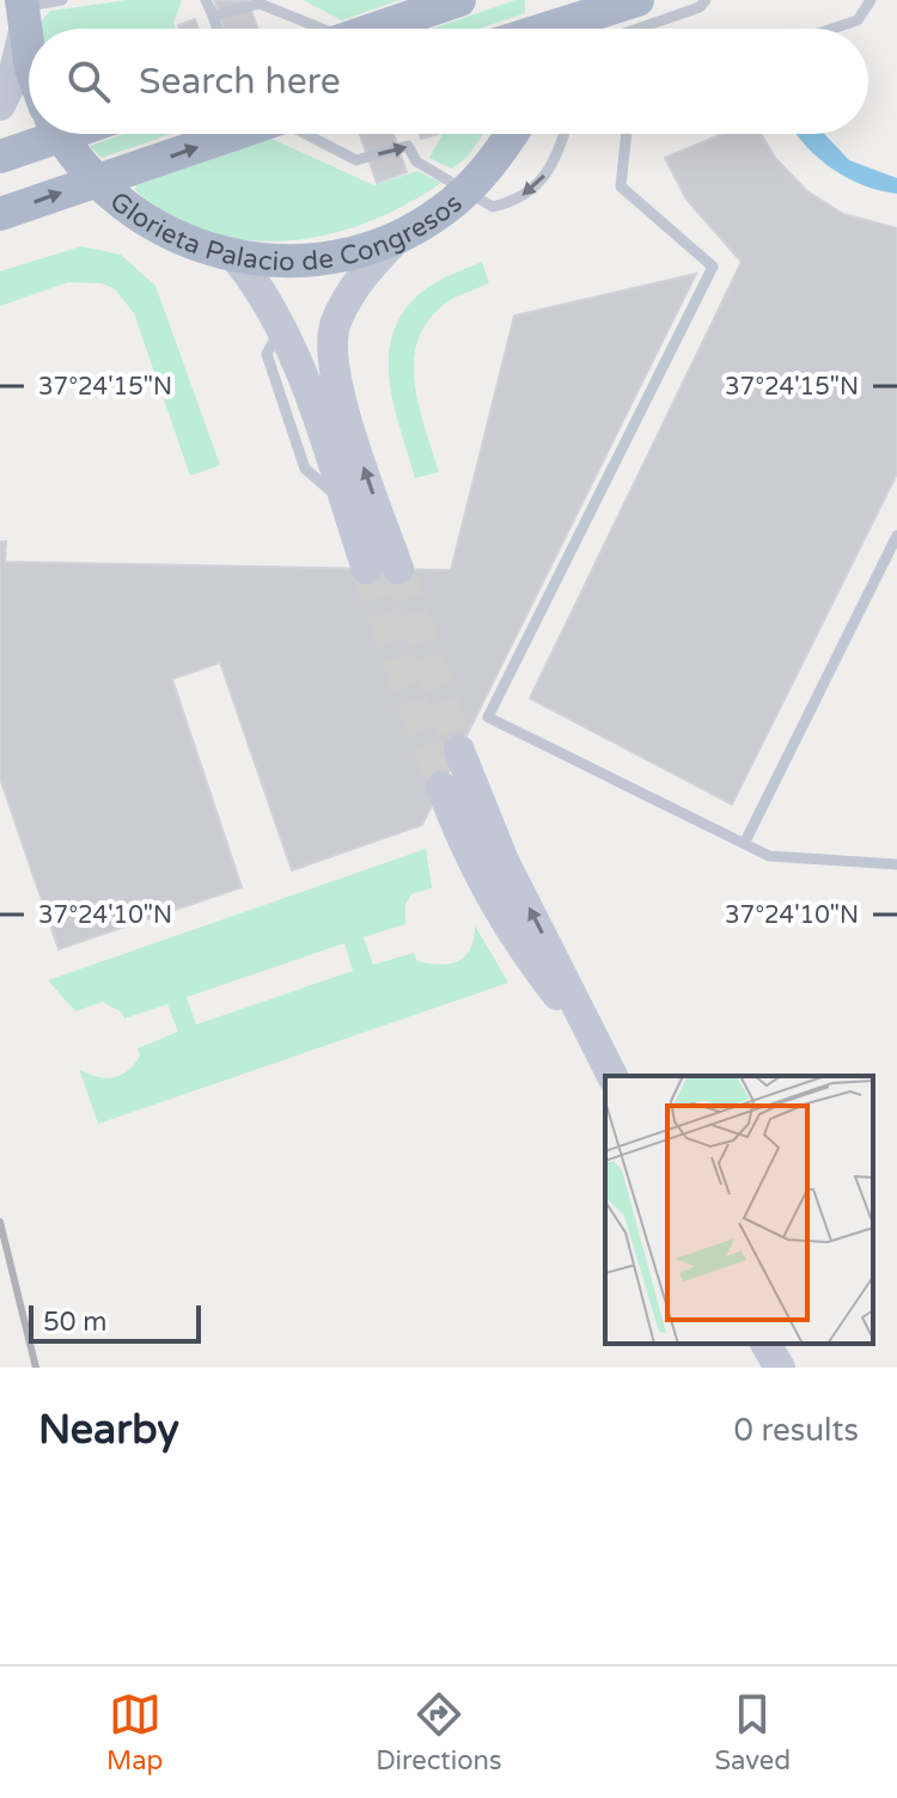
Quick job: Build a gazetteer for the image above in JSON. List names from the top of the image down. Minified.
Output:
{"streets":{"main road":["Glorieta Palacio de Congresos"]},"scale_bar":"50 m","page":{"search":"Search here","scale":"50 m","heading":["Nearby","0 results"],"nav":["Map","Directions","Saved"]},"coordinates":["37°24'15\"N","37°24'10\"N"]}
